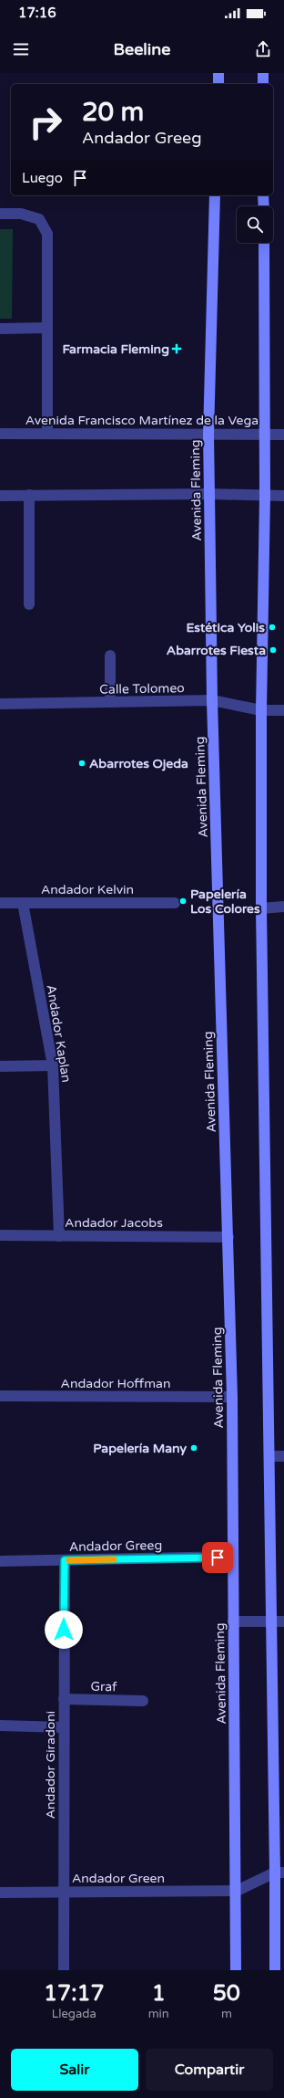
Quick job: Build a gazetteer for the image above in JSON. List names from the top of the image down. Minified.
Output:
{"streets":{"street":["Avenida Francisco Martínez de la Vega","Avenida Fleming","Calle Tolomeo","Andador Kelvin","Andador Kaplan","Andador Jacobs","Andador Hoffman","Andador Greeg","Graf","Andador Giradoni","Andador Green"]},"crossings":[["Avenida Francisco Martínez de la Vega","Avenida Fleming"],["Avenida Fleming","Calle Tolomeo"],["Avenida Fleming","Andador Jacobs"],["Avenida Fleming","Andador Hoffman"],["Avenida Fleming","Andador Greeg"],["Avenida Fleming","Andador Green"],["Andador Kelvin","Andador Kaplan"],["Andador Kaplan","Andador Jacobs"],["Andador Greeg","Andador Giradoni"],["Graf","Andador Giradoni"],["Andador Giradoni","Andador Green"]],"places":{"health":["Farmacia Fleming"],"other":["Estética Yolis","Abarrotes Fiesta","Abarrotes Ojeda","Papelería Los Colores","Papelería Many"]},"page":{"status":"17:16","header":"Beeline","turn":["20 m","Andador Greeg"],"then":"Luego","eta":["17:17","Llegada","1","min","50","m"],"buttons":["Salir","Compartir"]}}
